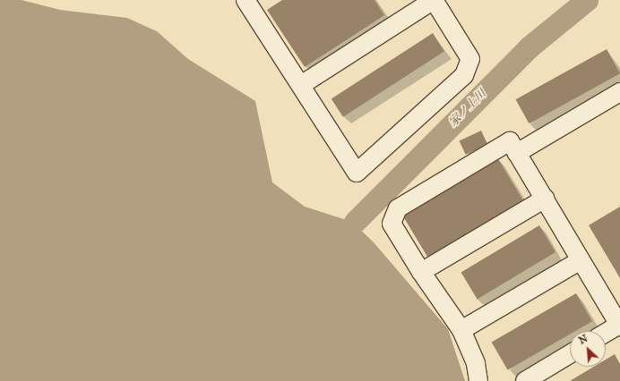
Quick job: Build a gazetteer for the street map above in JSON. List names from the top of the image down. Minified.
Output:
{"water":["家ノ上川"],"north":"top left"}
